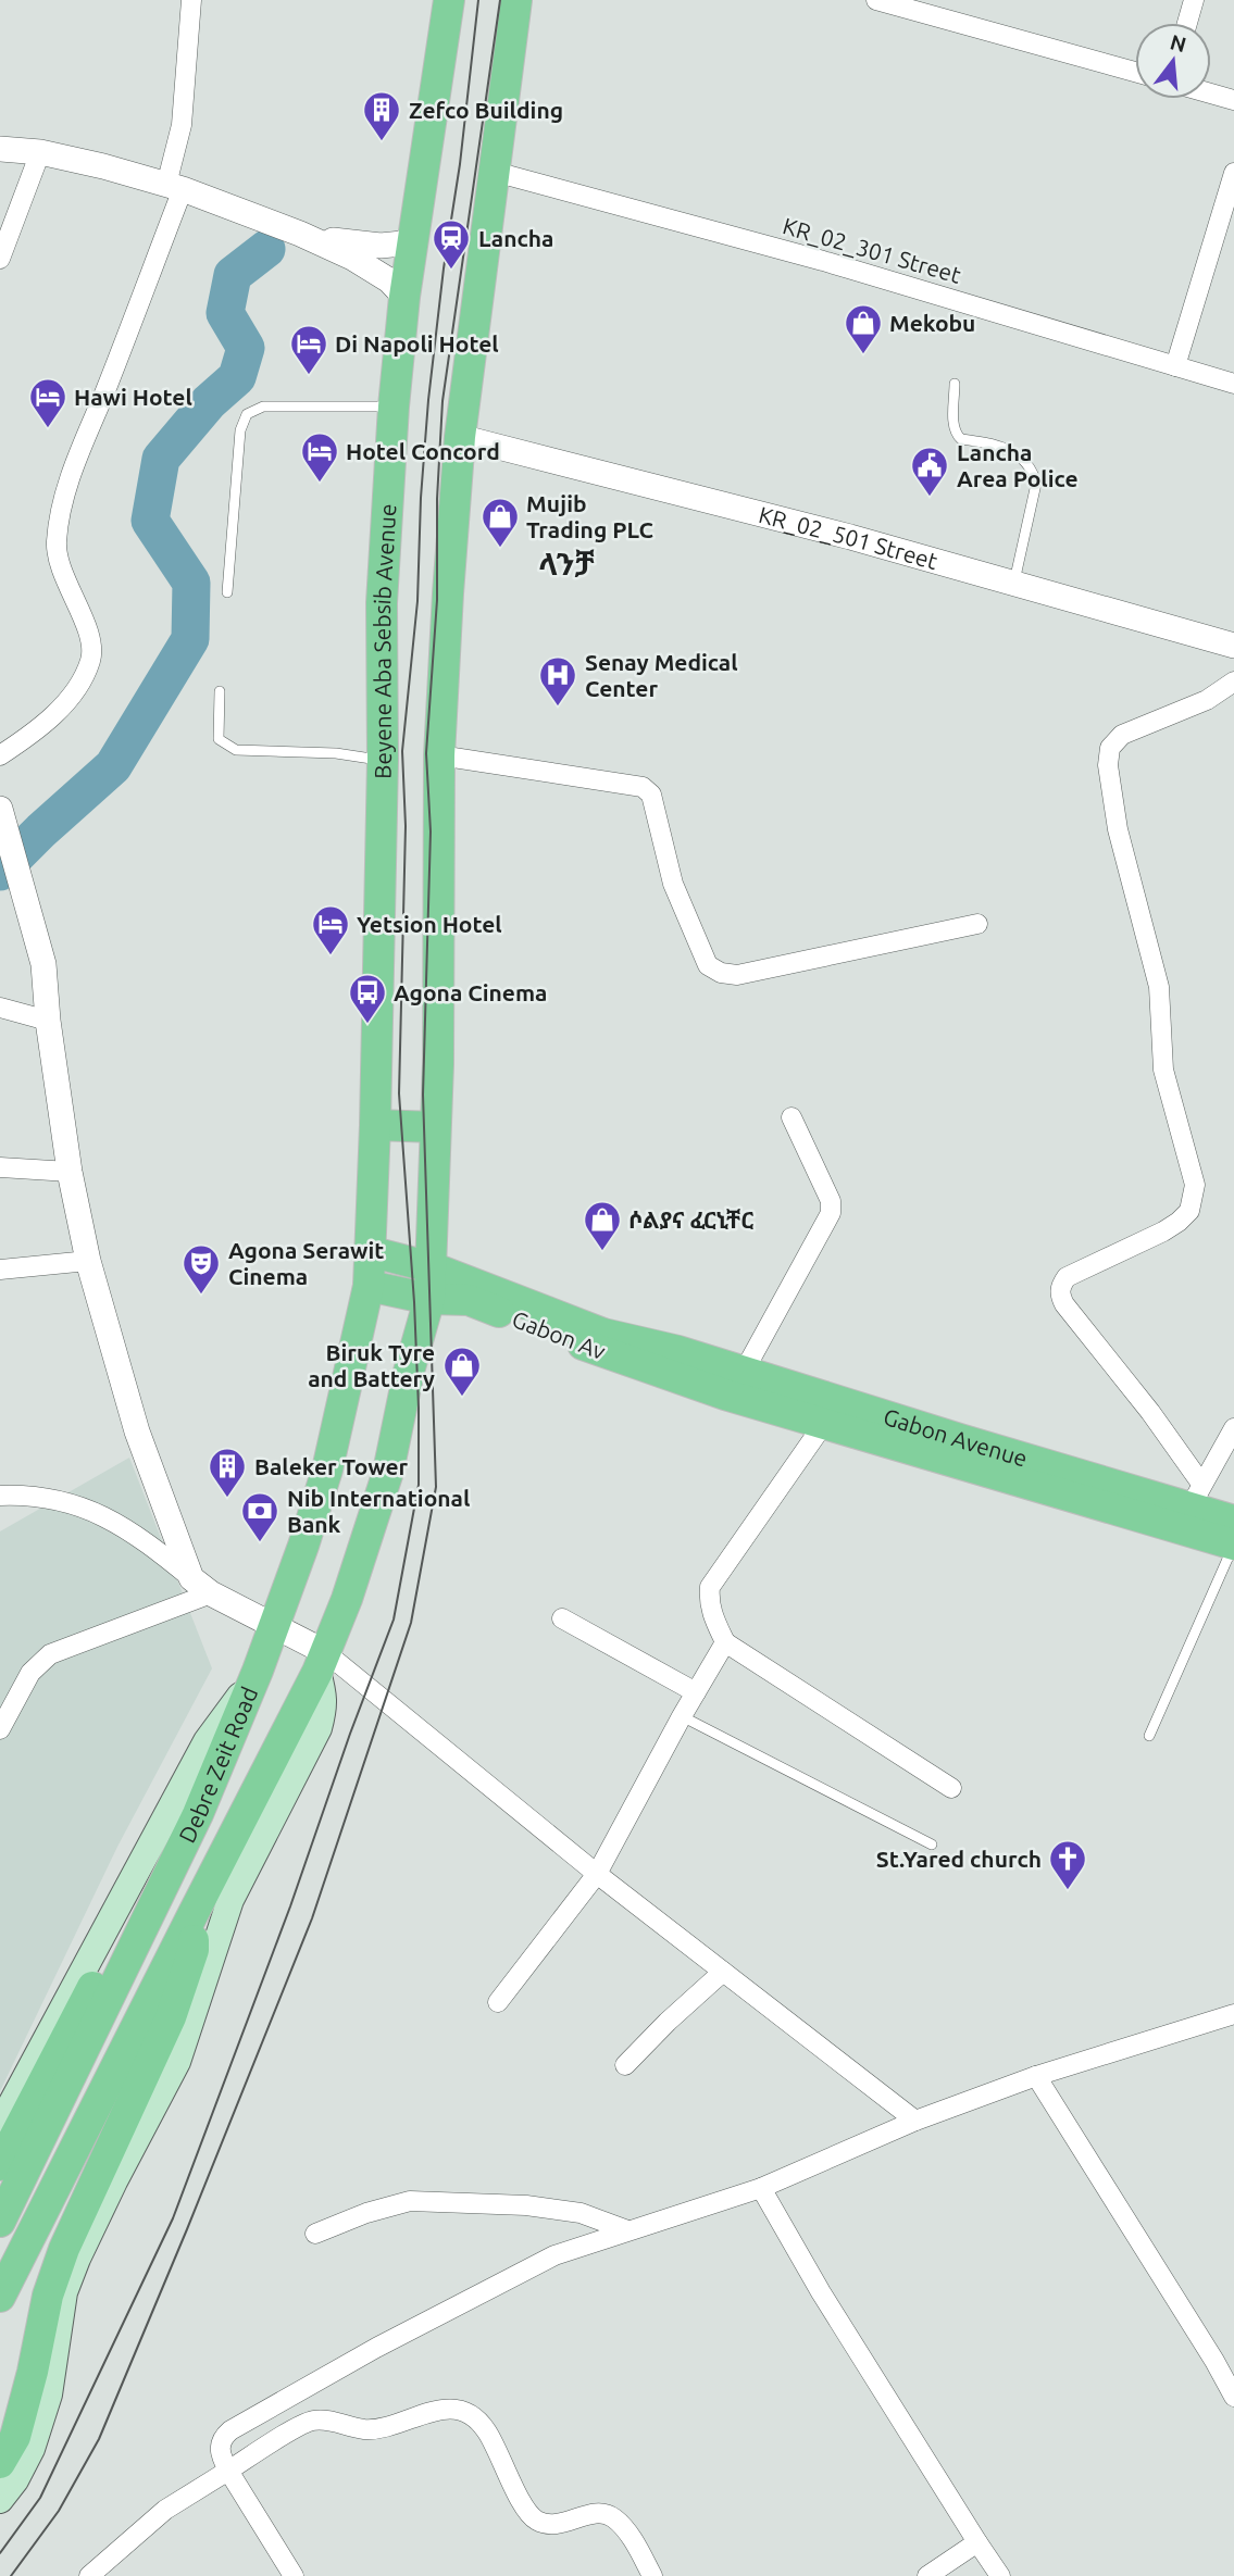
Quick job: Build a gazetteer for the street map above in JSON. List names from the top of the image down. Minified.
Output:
{"streets":{"main road":["Beyene Aba Sebsib Avenue","Gabon Av","Gabon Avenue","Debre Zeit Road"],"street":["KR_02_301 Street","KR_02_501 Street"]},"crossings":[["Beyene Aba Sebsib Avenue","Gabon Av"],["Beyene Aba Sebsib Avenue","Debre Zeit Road"],["Gabon Av","Gabon Avenue"],["Gabon Av","Debre Zeit Road"]],"districts":["ላንቻ"],"places":{"building":["Zefco Building","Baleker Tower"],"station":["Lancha"],"shop":["Mekobu","Mujib Trading PLC","ሶልያና ፈርኒቸር","Biruk Tyre and Battery"],"hotel":["Di Napoli Hotel","Hawi Hotel","Hotel Concord","Yetsion Hotel"],"public building":["Lancha Area Police"],"hospital":["Senay Medical Center"],"bus stop":["Agona Cinema"],"theatre":["Agona Serawit Cinema"],"bank":["Nib International Bank"],"church":["St.Yared church"]},"north":"top"}
